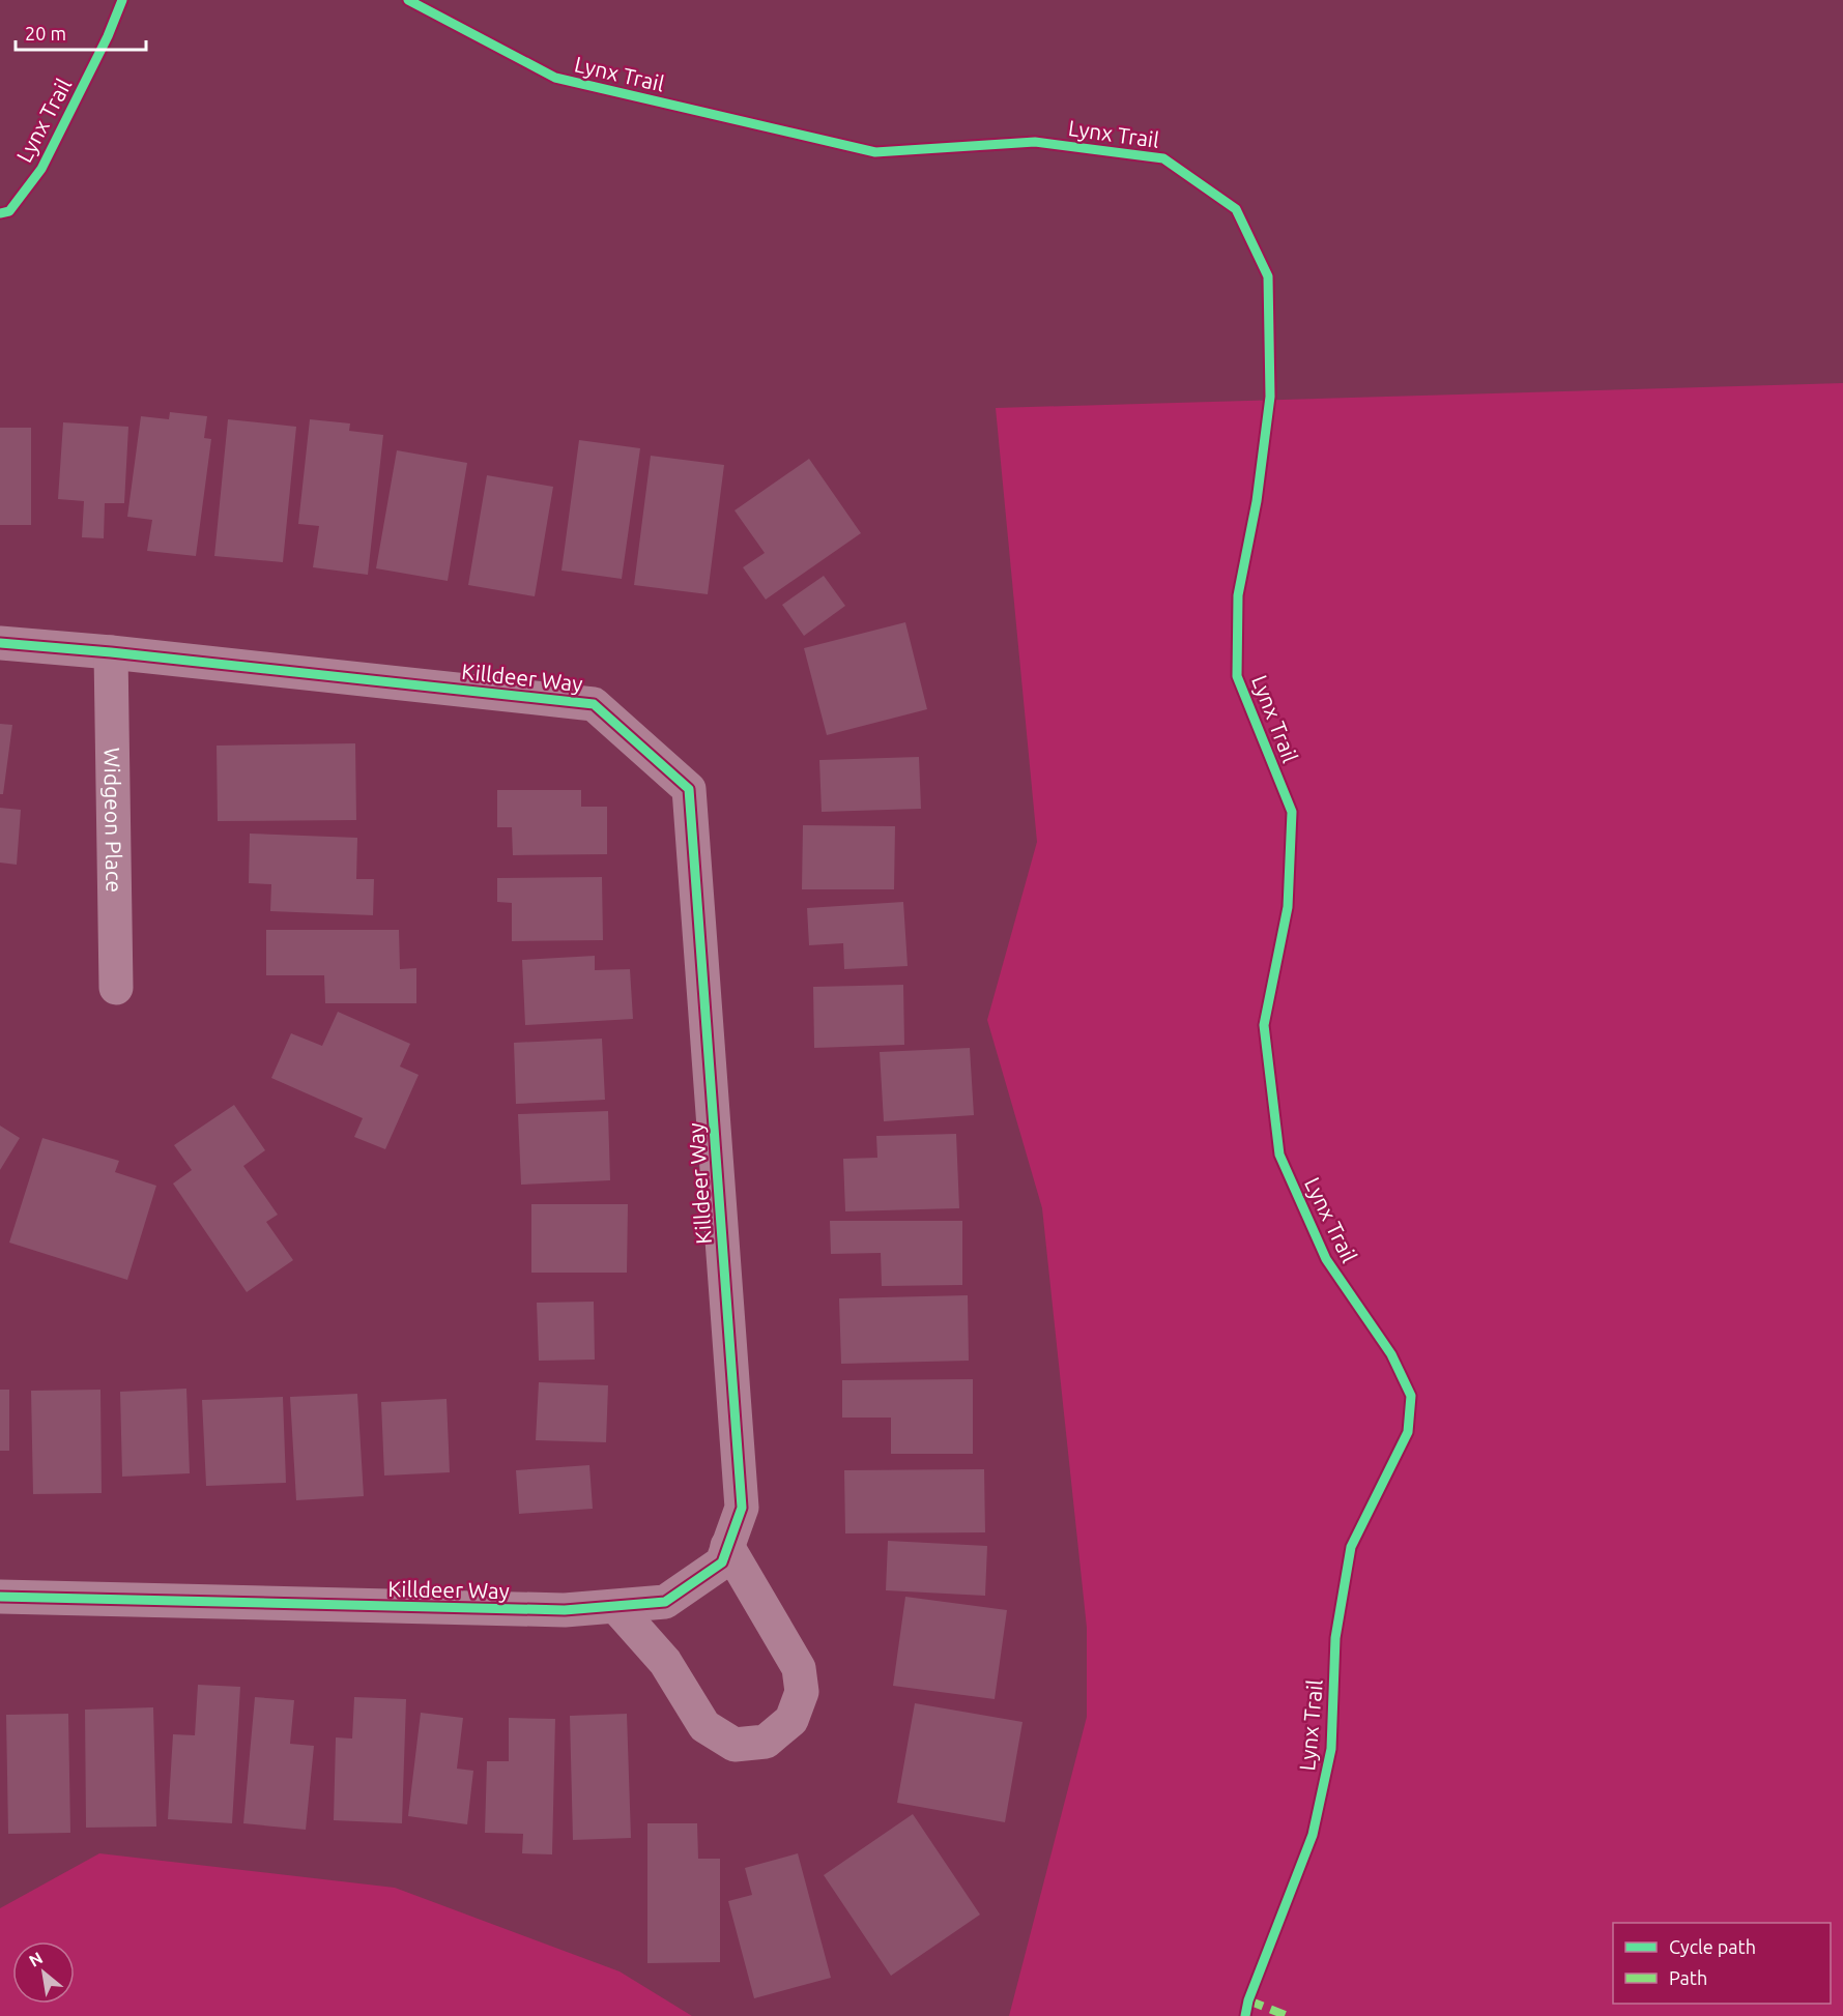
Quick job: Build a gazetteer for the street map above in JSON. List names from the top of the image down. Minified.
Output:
{"streets":{"street":["Killdeer Way","Widgeon Place"],"cycle path":["Lynx Trail"]},"crossings":[["Killdeer Way","Widgeon Place"]],"legend":["Cycle path","Path"],"scale_bar":"20 m","north":"top left"}
